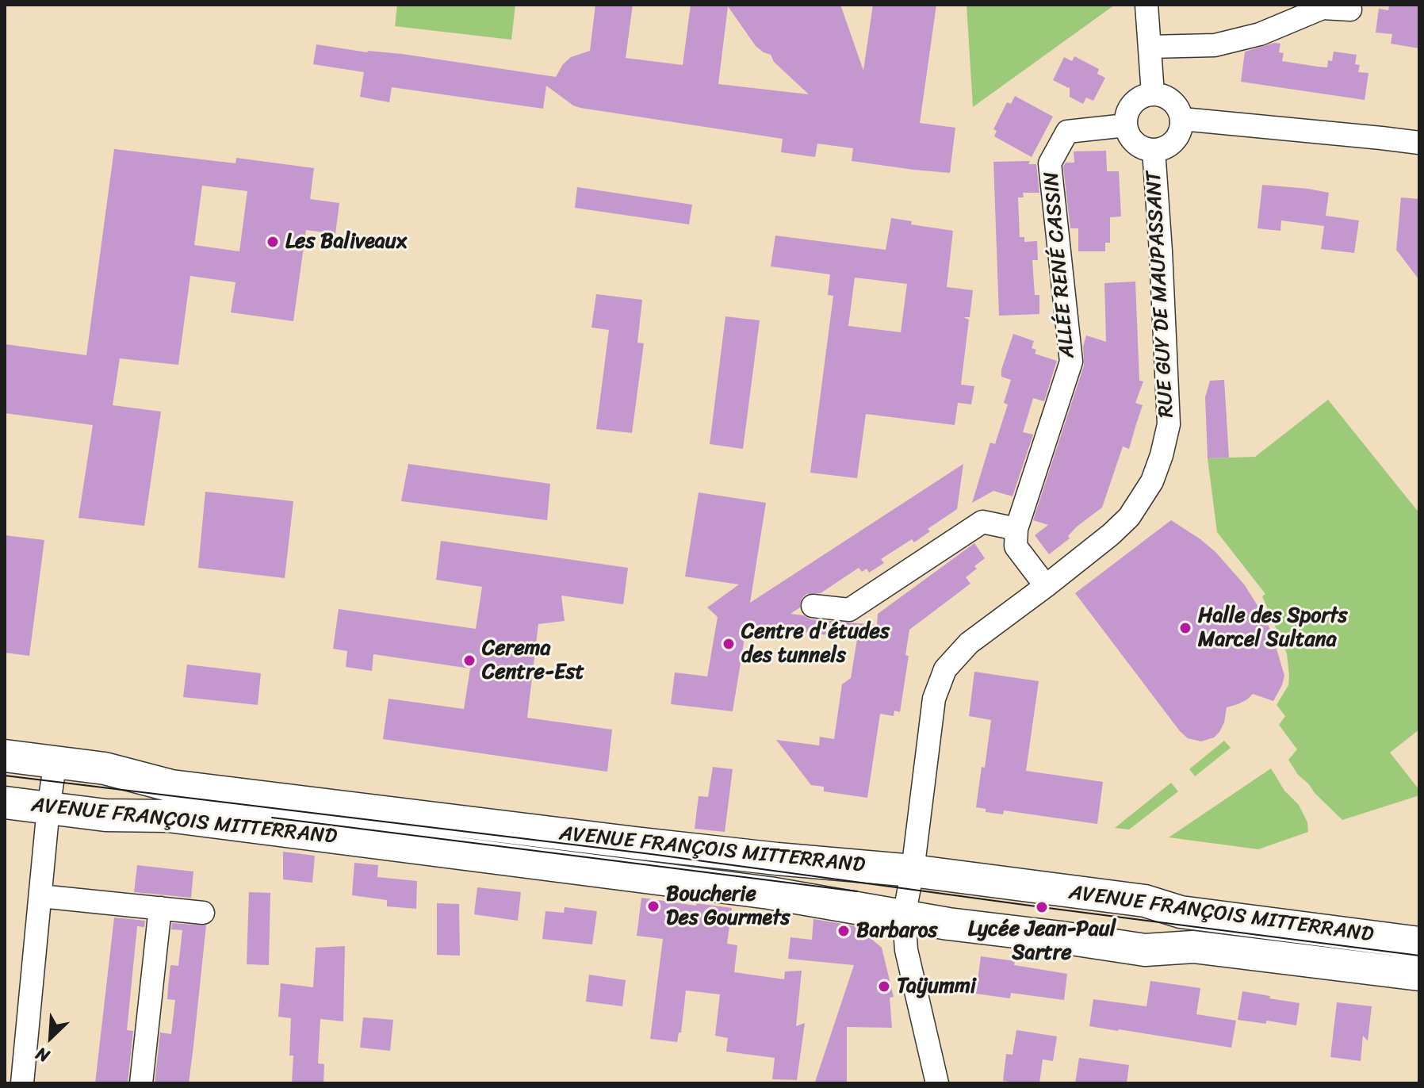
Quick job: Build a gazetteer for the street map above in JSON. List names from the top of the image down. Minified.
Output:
{"streets":{"street":["ALLÉE RENÉ CASSIN","RUE GUY DE MAUPASSANT","AVENUE FRANÇOIS MITTERRAND"]},"crossings":[["ALLÉE RENÉ CASSIN","RUE GUY DE MAUPASSANT"],["RUE GUY DE MAUPASSANT","AVENUE FRANÇOIS MITTERRAND"]],"places":["Les Baliveaux","Halle des Sports Marcel Sultana","Centre d'études des tunnels","Cerema Centre-Est","Boucherie Des Gourmets","Lycée Jean-Paul Sartre","Barbaros","Taÿummi"],"north":"bottom left"}
